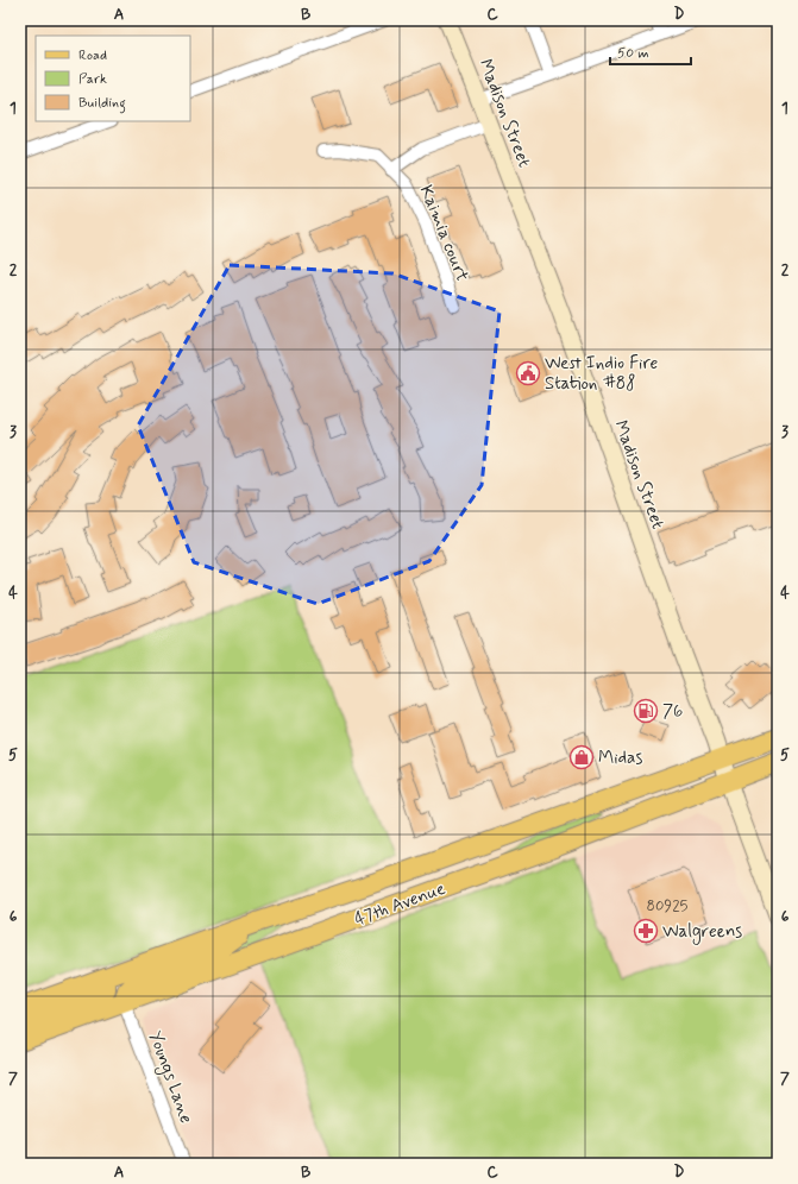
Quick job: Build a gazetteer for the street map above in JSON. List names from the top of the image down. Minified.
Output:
{"streets":{"main road":["Madison Street","47th Avenue"],"street":["Kaimia court","Youngs Lane"]},"crossings":[["Madison Street","47th Avenue"],["47th Avenue","Youngs Lane"]],"places":{"public building":["West Indio Fire Station #88"],"fuel station":["76"],"shop":["Midas"],"pharmacy":["Walgreens"]},"house_numbers":["80925"],"legend":["Road","Park","Building"],"scale_bar":"50 m","grid":{"columns":["A","B","C","D"],"rows":["1","2","3","4","5","6","7"]}}
